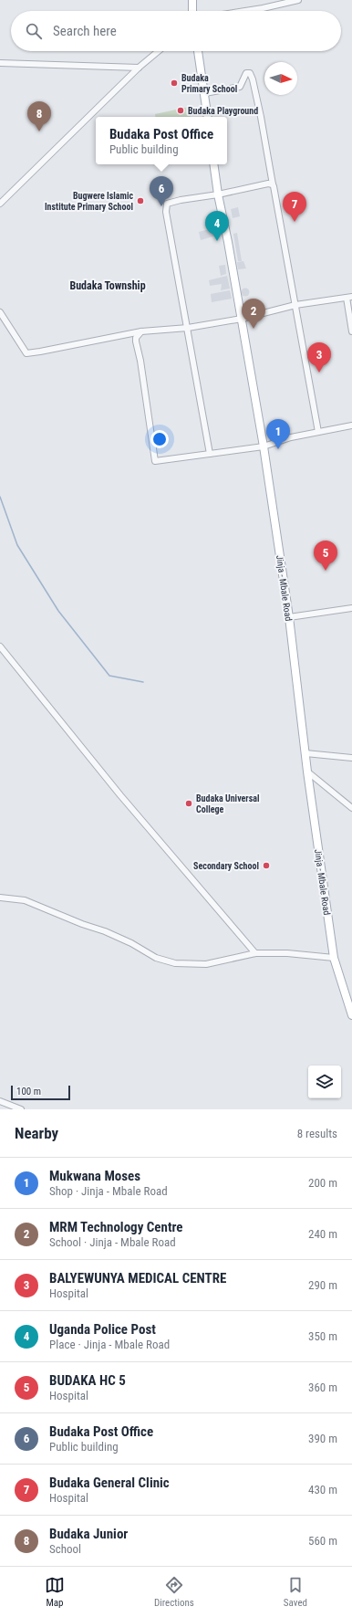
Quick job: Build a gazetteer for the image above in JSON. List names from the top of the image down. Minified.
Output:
{"streets":{"main road":["Jinja - Mbale Road"]},"districts":["Budaka Township"],"places":["Budaka Primary School","Budaka Playground","Bugwere Islamic Institute Primary School","Budaka Universal College","Secondary School"],"scale_bar":"100 m","north":"right","page":{"search":"Search here","pins":["8","6","7","4","2","3","1","5"],"popup":["Budaka Post Office","Public building"],"scale":"100 m","heading":["Nearby","8 results"],"list":[{"mark":"1","name":"Mukwana Moses","note":"Shop · Jinja - Mbale Road","value":"200 m"},{"mark":"2","name":"MRM Technology Centre","note":"School · Jinja - Mbale Road","value":"240 m"},{"mark":"3","name":"BALYEWUNYA MEDICAL CENTRE","note":"Hospital","value":"290 m"},{"mark":"4","name":"Uganda Police Post","note":"Place · Jinja - Mbale Road","value":"350 m"},{"mark":"5","name":"BUDAKA HC 5","note":"Hospital","value":"360 m"},{"mark":"6","name":"Budaka Post Office","note":"Public building","value":"390 m"},{"mark":"7","name":"Budaka General Clinic","note":"Hospital","value":"430 m"},{"mark":"8","name":"Budaka Junior","note":"School","value":"560 m"}],"nav":["Map","Directions","Saved"]}}
